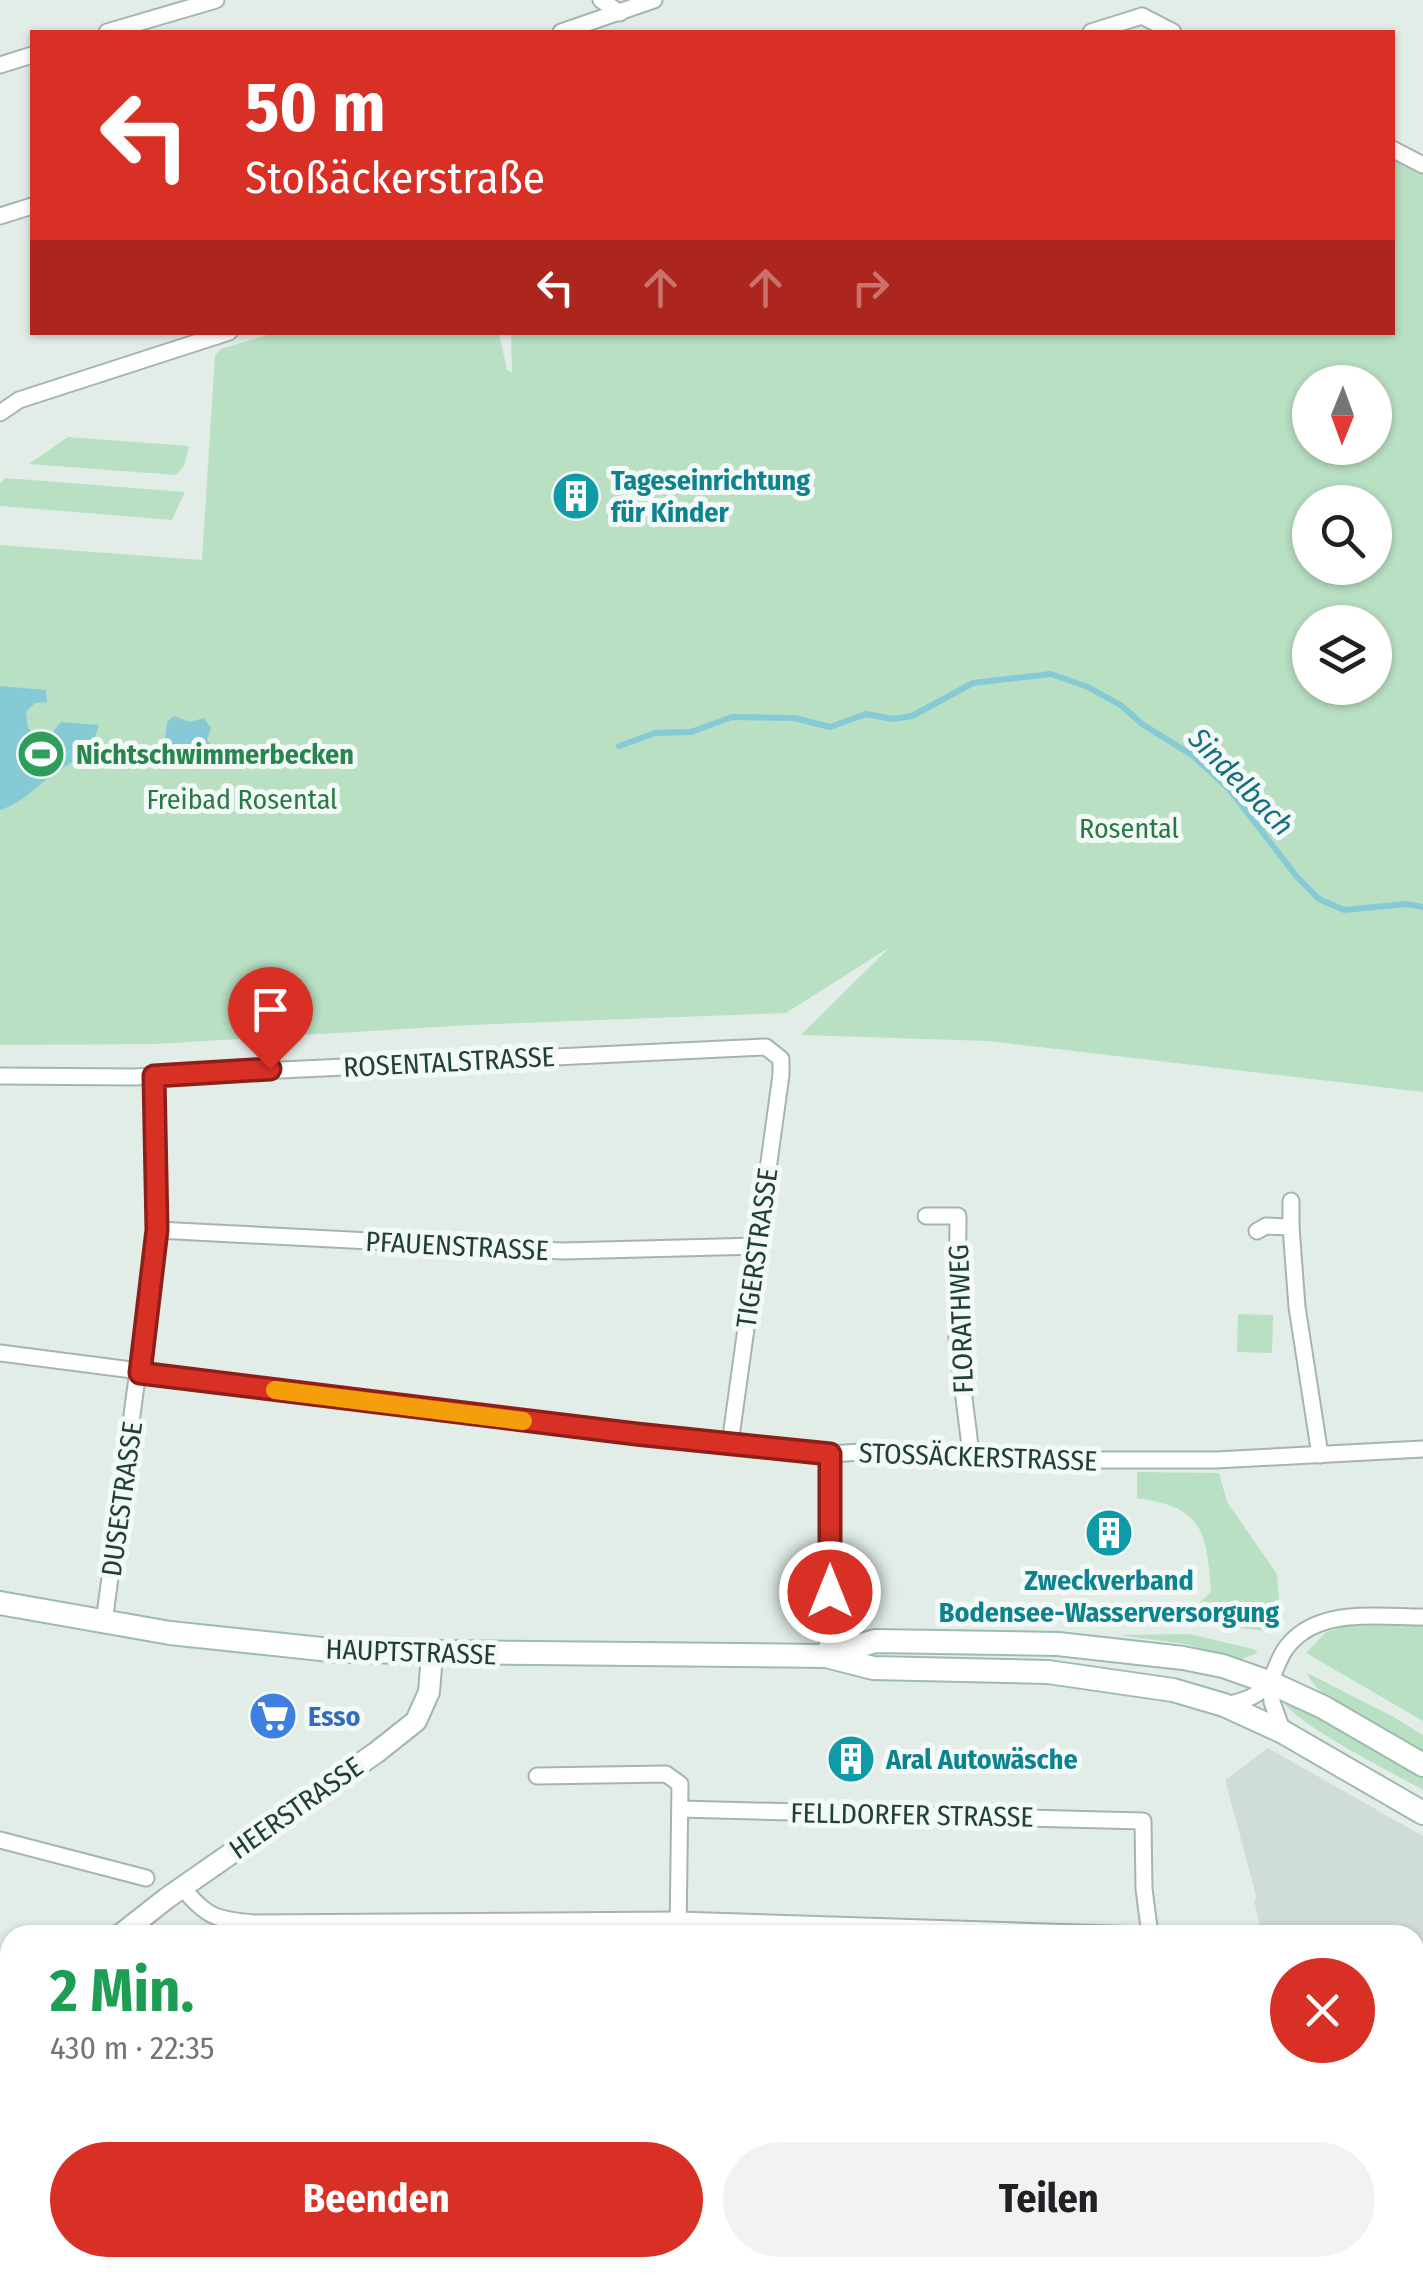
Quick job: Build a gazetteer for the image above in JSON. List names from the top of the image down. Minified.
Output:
{"streets":{"main road":["HAUPTSTRASSE"],"street":["ROSENTALSTRASSE","PFAUENSTRASSE","TIGERSTRASSE","FLORATHWEG","STOSSÄCKERSTRASSE","DUSESTRASSE","HEERSTRASSE","FELLDORFER STRASSE"]},"crossings":[["ROSENTALSTRASSE","TIGERSTRASSE"],["ROSENTALSTRASSE","DUSESTRASSE"],["PFAUENSTRASSE","TIGERSTRASSE"],["PFAUENSTRASSE","DUSESTRASSE"],["TIGERSTRASSE","STOSSÄCKERSTRASSE"],["FLORATHWEG","STOSSÄCKERSTRASSE"],["STOSSÄCKERSTRASSE","DUSESTRASSE"],["DUSESTRASSE","HAUPTSTRASSE"],["HAUPTSTRASSE","HEERSTRASSE"]],"water":["Sindelbach"],"parks":["Freibad Rosental","Rosental"],"places":{"building":["Tageseinrichtung für Kinder","Zweckverband Bodensee-Wasserversorgung","Aral Autowäsche"],"sports":["Nichtschwimmerbecken"],"supermarket":["Esso"]},"north":"bottom","page":{"turn":["50 m","Stoßäckerstraße"],"heading":["2 Min.","430 m · 22:35"],"buttons":["Beenden","Teilen"]}}
